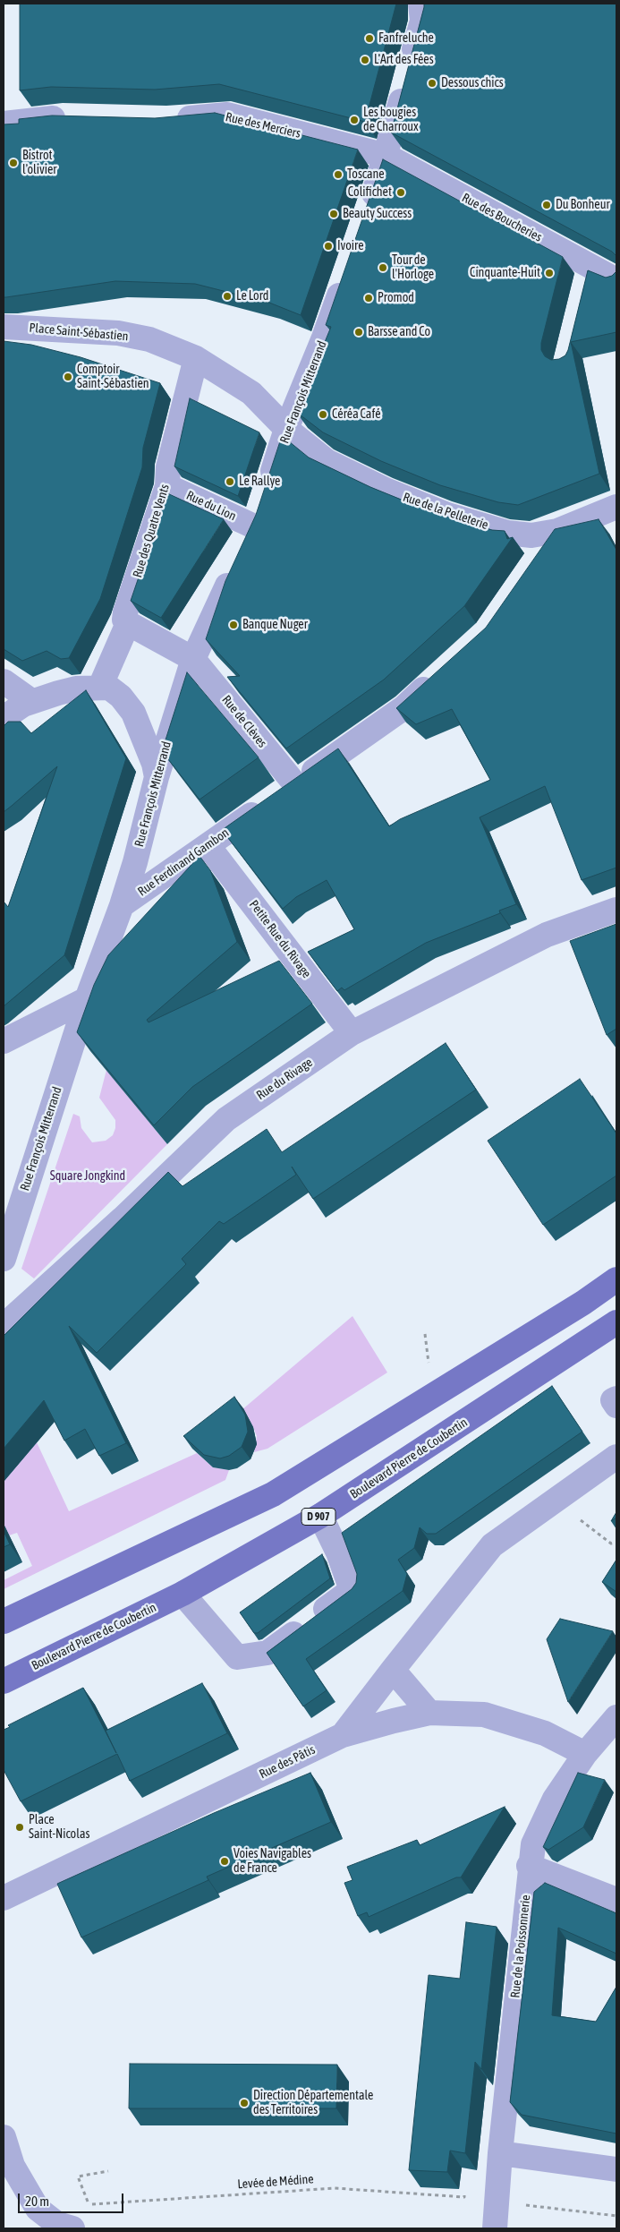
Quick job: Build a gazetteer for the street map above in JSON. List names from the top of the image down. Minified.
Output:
{"streets":{"main road":["Boulevard Pierre de Coubertin","D 907"],"street":["Rue des Merciers","Rue des Boucheries","Place Saint-Sébastien","Rue François Mitterrand","Rue du Lion","Rue de la Pelleterie","Rue des Quatre Vents","Rue de Clèves","Rue Ferdinand Gambon","Petite Rue du Rivage","Rue du Rivage","Rue des Pâtis","Rue de la Poissonnerie"],"path":["Levée de Médine"]},"crossings":[["Rue des Merciers","Rue des Boucheries"],["Place Saint-Sébastien","Rue François Mitterrand"],["Place Saint-Sébastien","Rue de la Pelleterie"],["Place Saint-Sébastien","Rue des Quatre Vents"],["Rue François Mitterrand","Rue du Lion"],["Rue François Mitterrand","Rue de la Pelleterie"],["Rue François Mitterrand","Rue de Clèves"],["Rue François Mitterrand","Rue Ferdinand Gambon"],["Rue du Lion","Rue des Quatre Vents"],["Rue de Clèves","Rue Ferdinand Gambon"],["Rue Ferdinand Gambon","Petite Rue du Rivage"],["Petite Rue du Rivage","Rue du Rivage"],["Rue des Pâtis","Rue de la Poissonnerie"]],"parks":["Square Jongkind"],"places":["Fanfreluche","L'Art des Fées","Dessous chics","Les bougies de Charroux","Bistrot l'olivier","Toscane","Colifichet","Du Bonheur","Beauty Success","Ivoire","Tour de l'Horloge","Cinquante-Huit","Le Lord","Promod","Barsse and Co","Comptoir Saint-Sébastien","Céréa Café","Le Rallye","Banque Nuger","Place Saint-Nicolas","Voies Navigables de France","Direction Départementale des Territoires"],"scale_bar":"20 m"}
